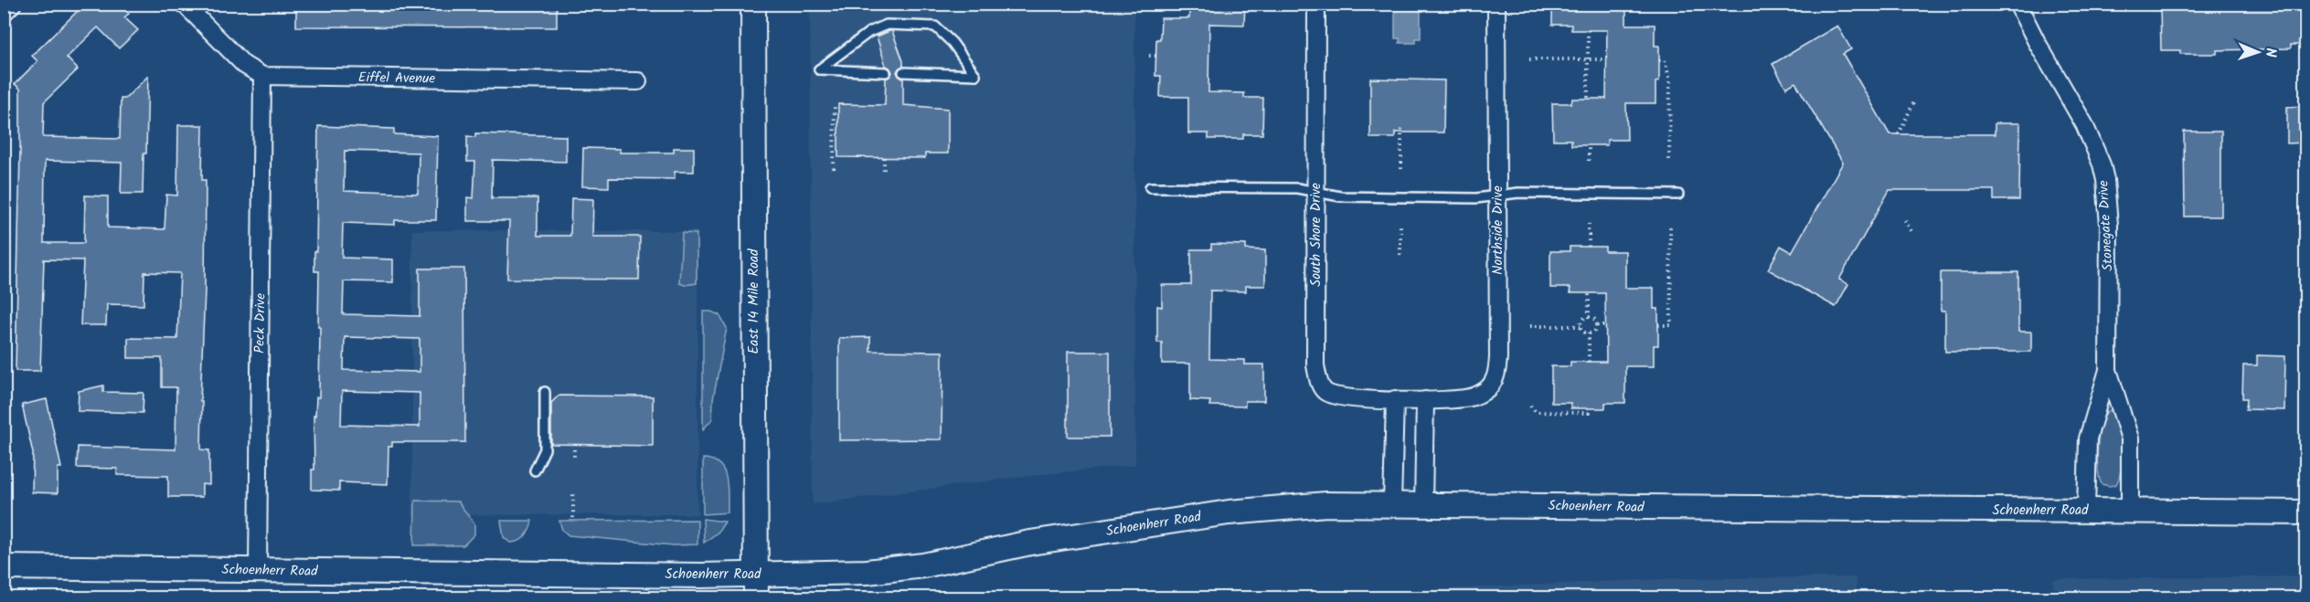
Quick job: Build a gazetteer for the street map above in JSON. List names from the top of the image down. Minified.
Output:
{"streets":{"main road":["East 14 Mile Road","Schoenherr Road"],"street":["Eiffel Avenue","Stonegate Drive","Northside Drive","South Shore Drive","Peck Drive"]},"crossings":[["Eiffel Avenue","Peck Drive"],["Stonegate Drive","Schoenherr Road"],["Northside Drive","South Shore Drive"],["East 14 Mile Road","Schoenherr Road"],["Peck Drive","Schoenherr Road"]],"north":"right"}
